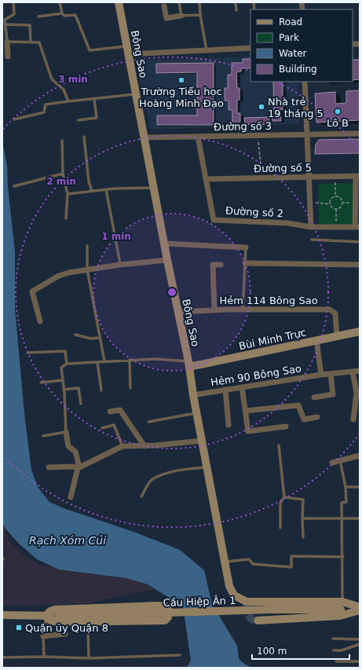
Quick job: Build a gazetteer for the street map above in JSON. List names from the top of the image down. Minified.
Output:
{"streets":{"main road":["Bông Sao","Bùi Minh Trực","Cầu Hiệp Ân 1"],"street":["Đường số 3","Đường số 5","Đường số 2","Hẻm 114 Bông Sao","Hẻm 90 Bông Sao"]},"crossings":[["Bông Sao","Đường số 3"],["Bông Sao","Hẻm 114 Bông Sao"],["Bông Sao","Bùi Minh Trực"],["Bông Sao","Hẻm 90 Bông Sao"],["Bông Sao","Cầu Hiệp Ân 1"],["Đường số 3","Đường số 2"],["Đường số 5","Đường số 2"],["Hẻm 114 Bông Sao","Bùi Minh Trực"]],"water":["Rạch Xóm Củi"],"places":{"other":["Trường Tiểu học Hoàng Minh Đạo","Nhà trẻ 19 tháng 5","Lô B"],"transit":["Quận ủy Quận 8"]},"legend":["Road","Park","Water","Building"],"scale_bar":"100 m","rings":["3 min","2 min","1 min"]}
